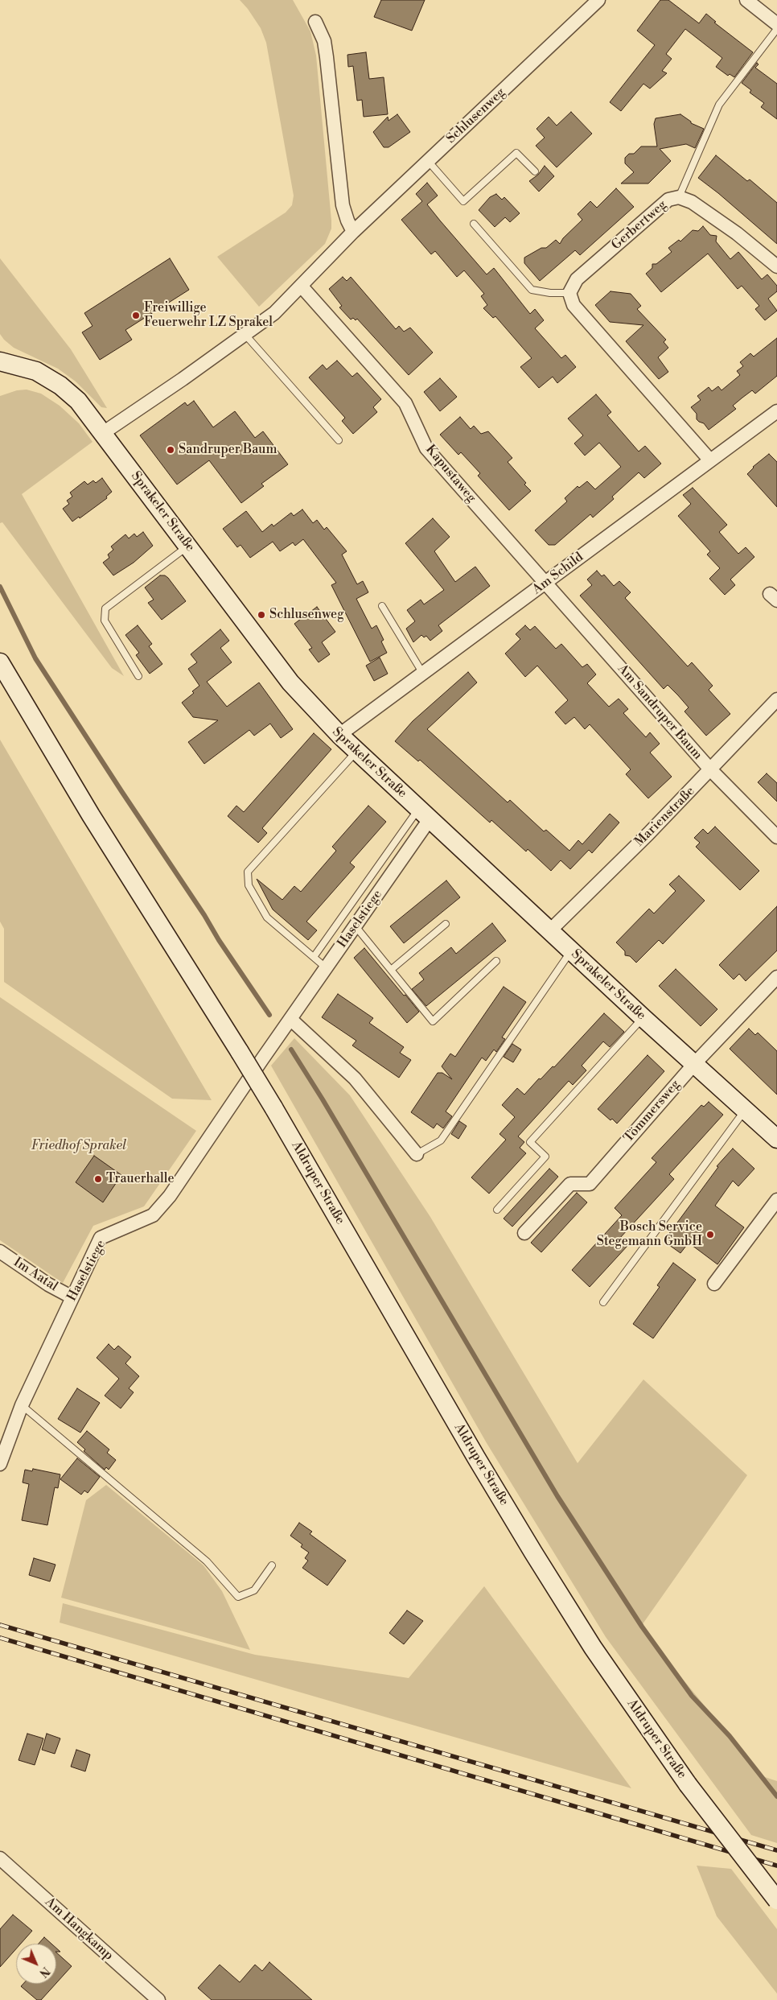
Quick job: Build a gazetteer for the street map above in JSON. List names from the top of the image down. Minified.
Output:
{"streets":{"main road":["Sprakeler Straße","Aldruper Straße"],"street":["Schlusenweg","Gerbertweg","Kapustaweg","Am Schild","Am Sandruper Baum","Marienstraße","Haselstiege","Tömmersweg","Im Aatal","Am Hangkamp"]},"crossings":[["Schlusenweg","Kapustaweg"],["Schlusenweg","Sprakeler Straße"],["Kapustaweg","Am Schild"],["Kapustaweg","Am Sandruper Baum"],["Sprakeler Straße","Am Schild"],["Sprakeler Straße","Marienstraße"],["Sprakeler Straße","Haselstiege"],["Sprakeler Straße","Tömmersweg"],["Am Schild","Am Sandruper Baum"],["Am Sandruper Baum","Marienstraße"],["Haselstiege","Im Aatal"]],"parks":["Friedhof Sprakel"],"places":["Freiwillige Feuerwehr LZ Sprakel","Sandruper Baum","Schlusenweg","Trauerhalle","Bosch Service Stegemann GmbH"],"north":"bottom right"}
